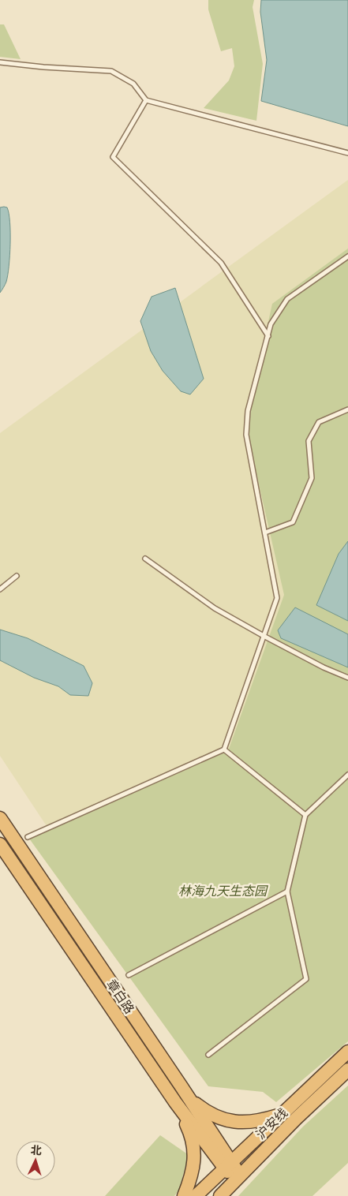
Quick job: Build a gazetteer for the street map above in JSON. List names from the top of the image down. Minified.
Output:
{"streets":{"highway":["章白路","沪安线"]},"crossings":[["章白路","沪安线"]],"parks":["林海九天生态园"],"north":"top"}
